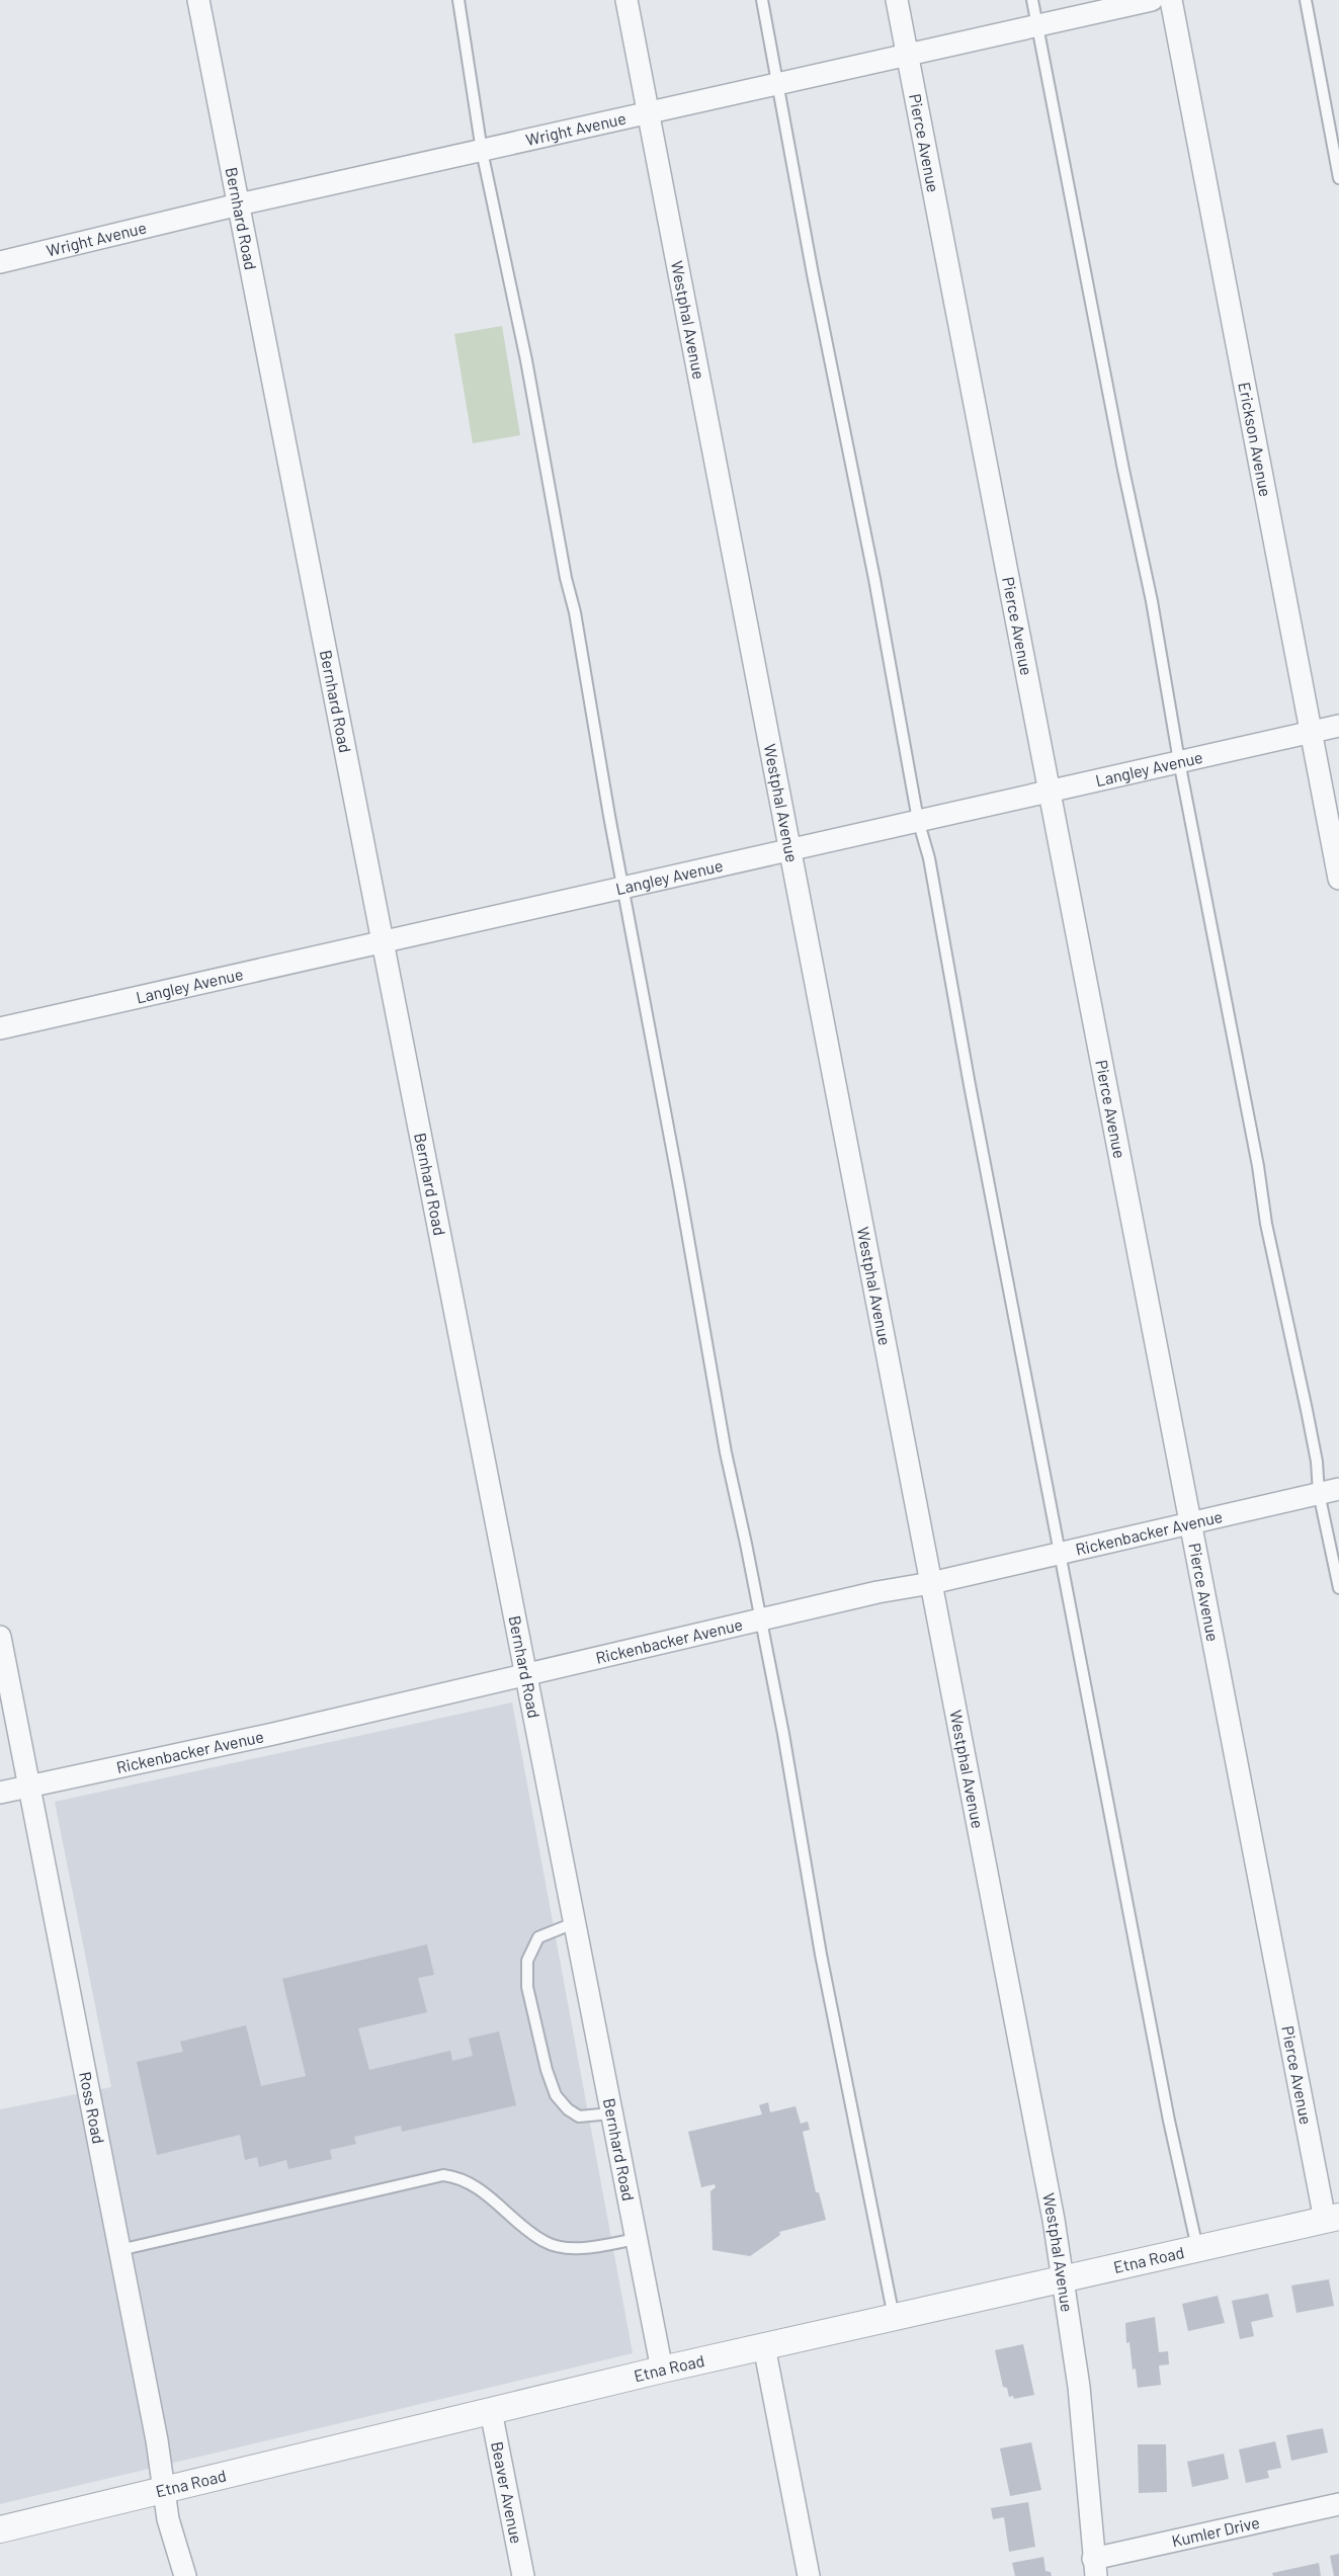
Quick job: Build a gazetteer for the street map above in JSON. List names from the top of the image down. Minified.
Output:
{"streets":{"street":["Wright Avenue","Pierce Avenue","Bernhard Road","Westphal Avenue","Erickson Avenue","Langley Avenue","Rickenbacker Avenue","Ross Road","Etna Road","Beaver Avenue","Kumler Drive"]},"crossings":[["Wright Avenue","Pierce Avenue"],["Wright Avenue","Bernhard Road"],["Wright Avenue","Westphal Avenue"],["Pierce Avenue","Langley Avenue"],["Pierce Avenue","Rickenbacker Avenue"],["Pierce Avenue","Etna Road"],["Bernhard Road","Langley Avenue"],["Bernhard Road","Rickenbacker Avenue"],["Bernhard Road","Etna Road"],["Westphal Avenue","Langley Avenue"],["Westphal Avenue","Rickenbacker Avenue"],["Westphal Avenue","Etna Road"],["Westphal Avenue","Kumler Drive"],["Erickson Avenue","Langley Avenue"],["Rickenbacker Avenue","Ross Road"],["Ross Road","Etna Road"],["Etna Road","Beaver Avenue"]]}
